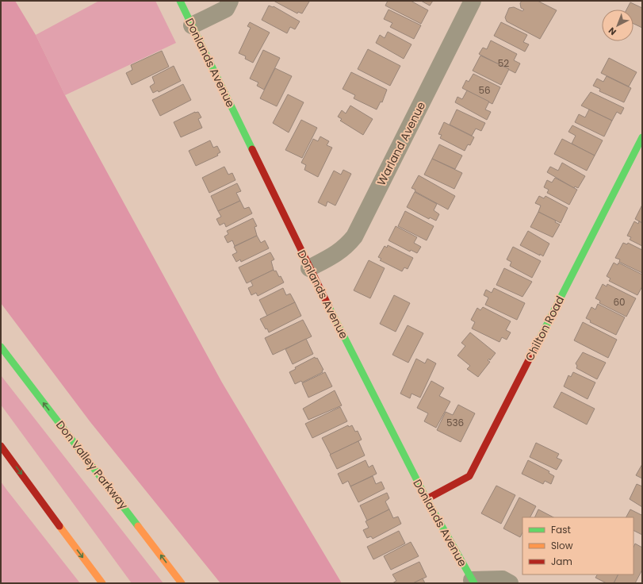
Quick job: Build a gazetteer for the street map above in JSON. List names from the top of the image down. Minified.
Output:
{"streets":{"main road":["Donlands Avenue","Chilton Road","Don Valley Parkway"],"street":["Warland Avenue"]},"crossings":[["Donlands Avenue","Warland Avenue"],["Donlands Avenue","Chilton Road"]],"house_numbers":["52","56","60","536"],"legend":["Fast","Slow","Jam"],"north":"bottom left"}
